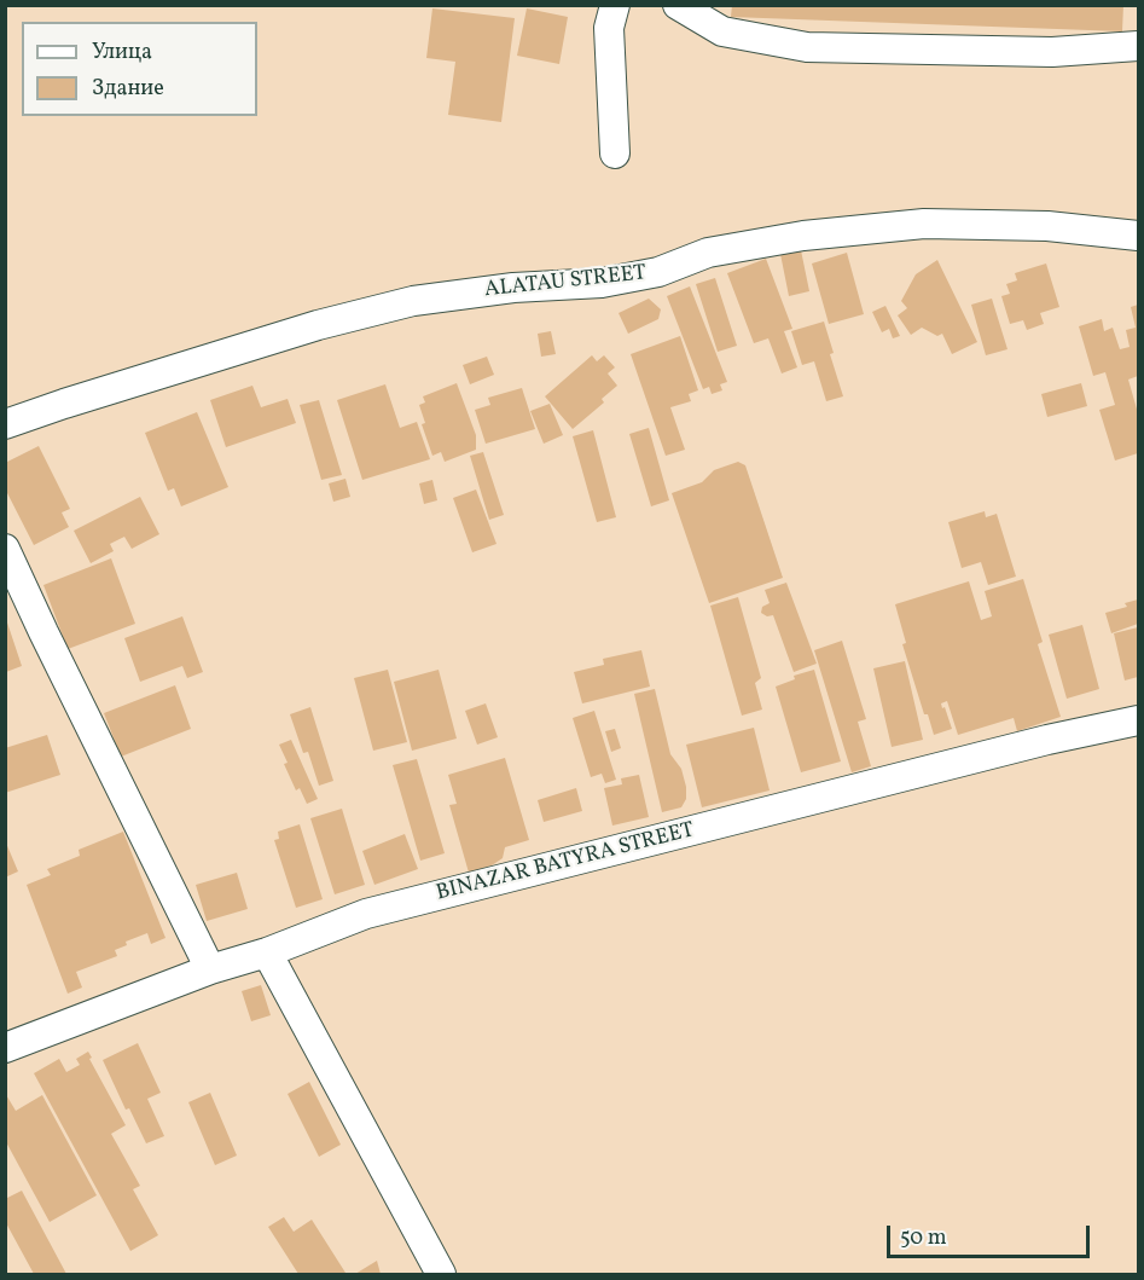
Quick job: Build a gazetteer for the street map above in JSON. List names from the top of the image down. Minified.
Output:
{"streets":{"street":["ALATAU STREET","BINAZAR BATYRA STREET"]},"legend":["Улица","Здание"],"scale_bar":"50 m"}
